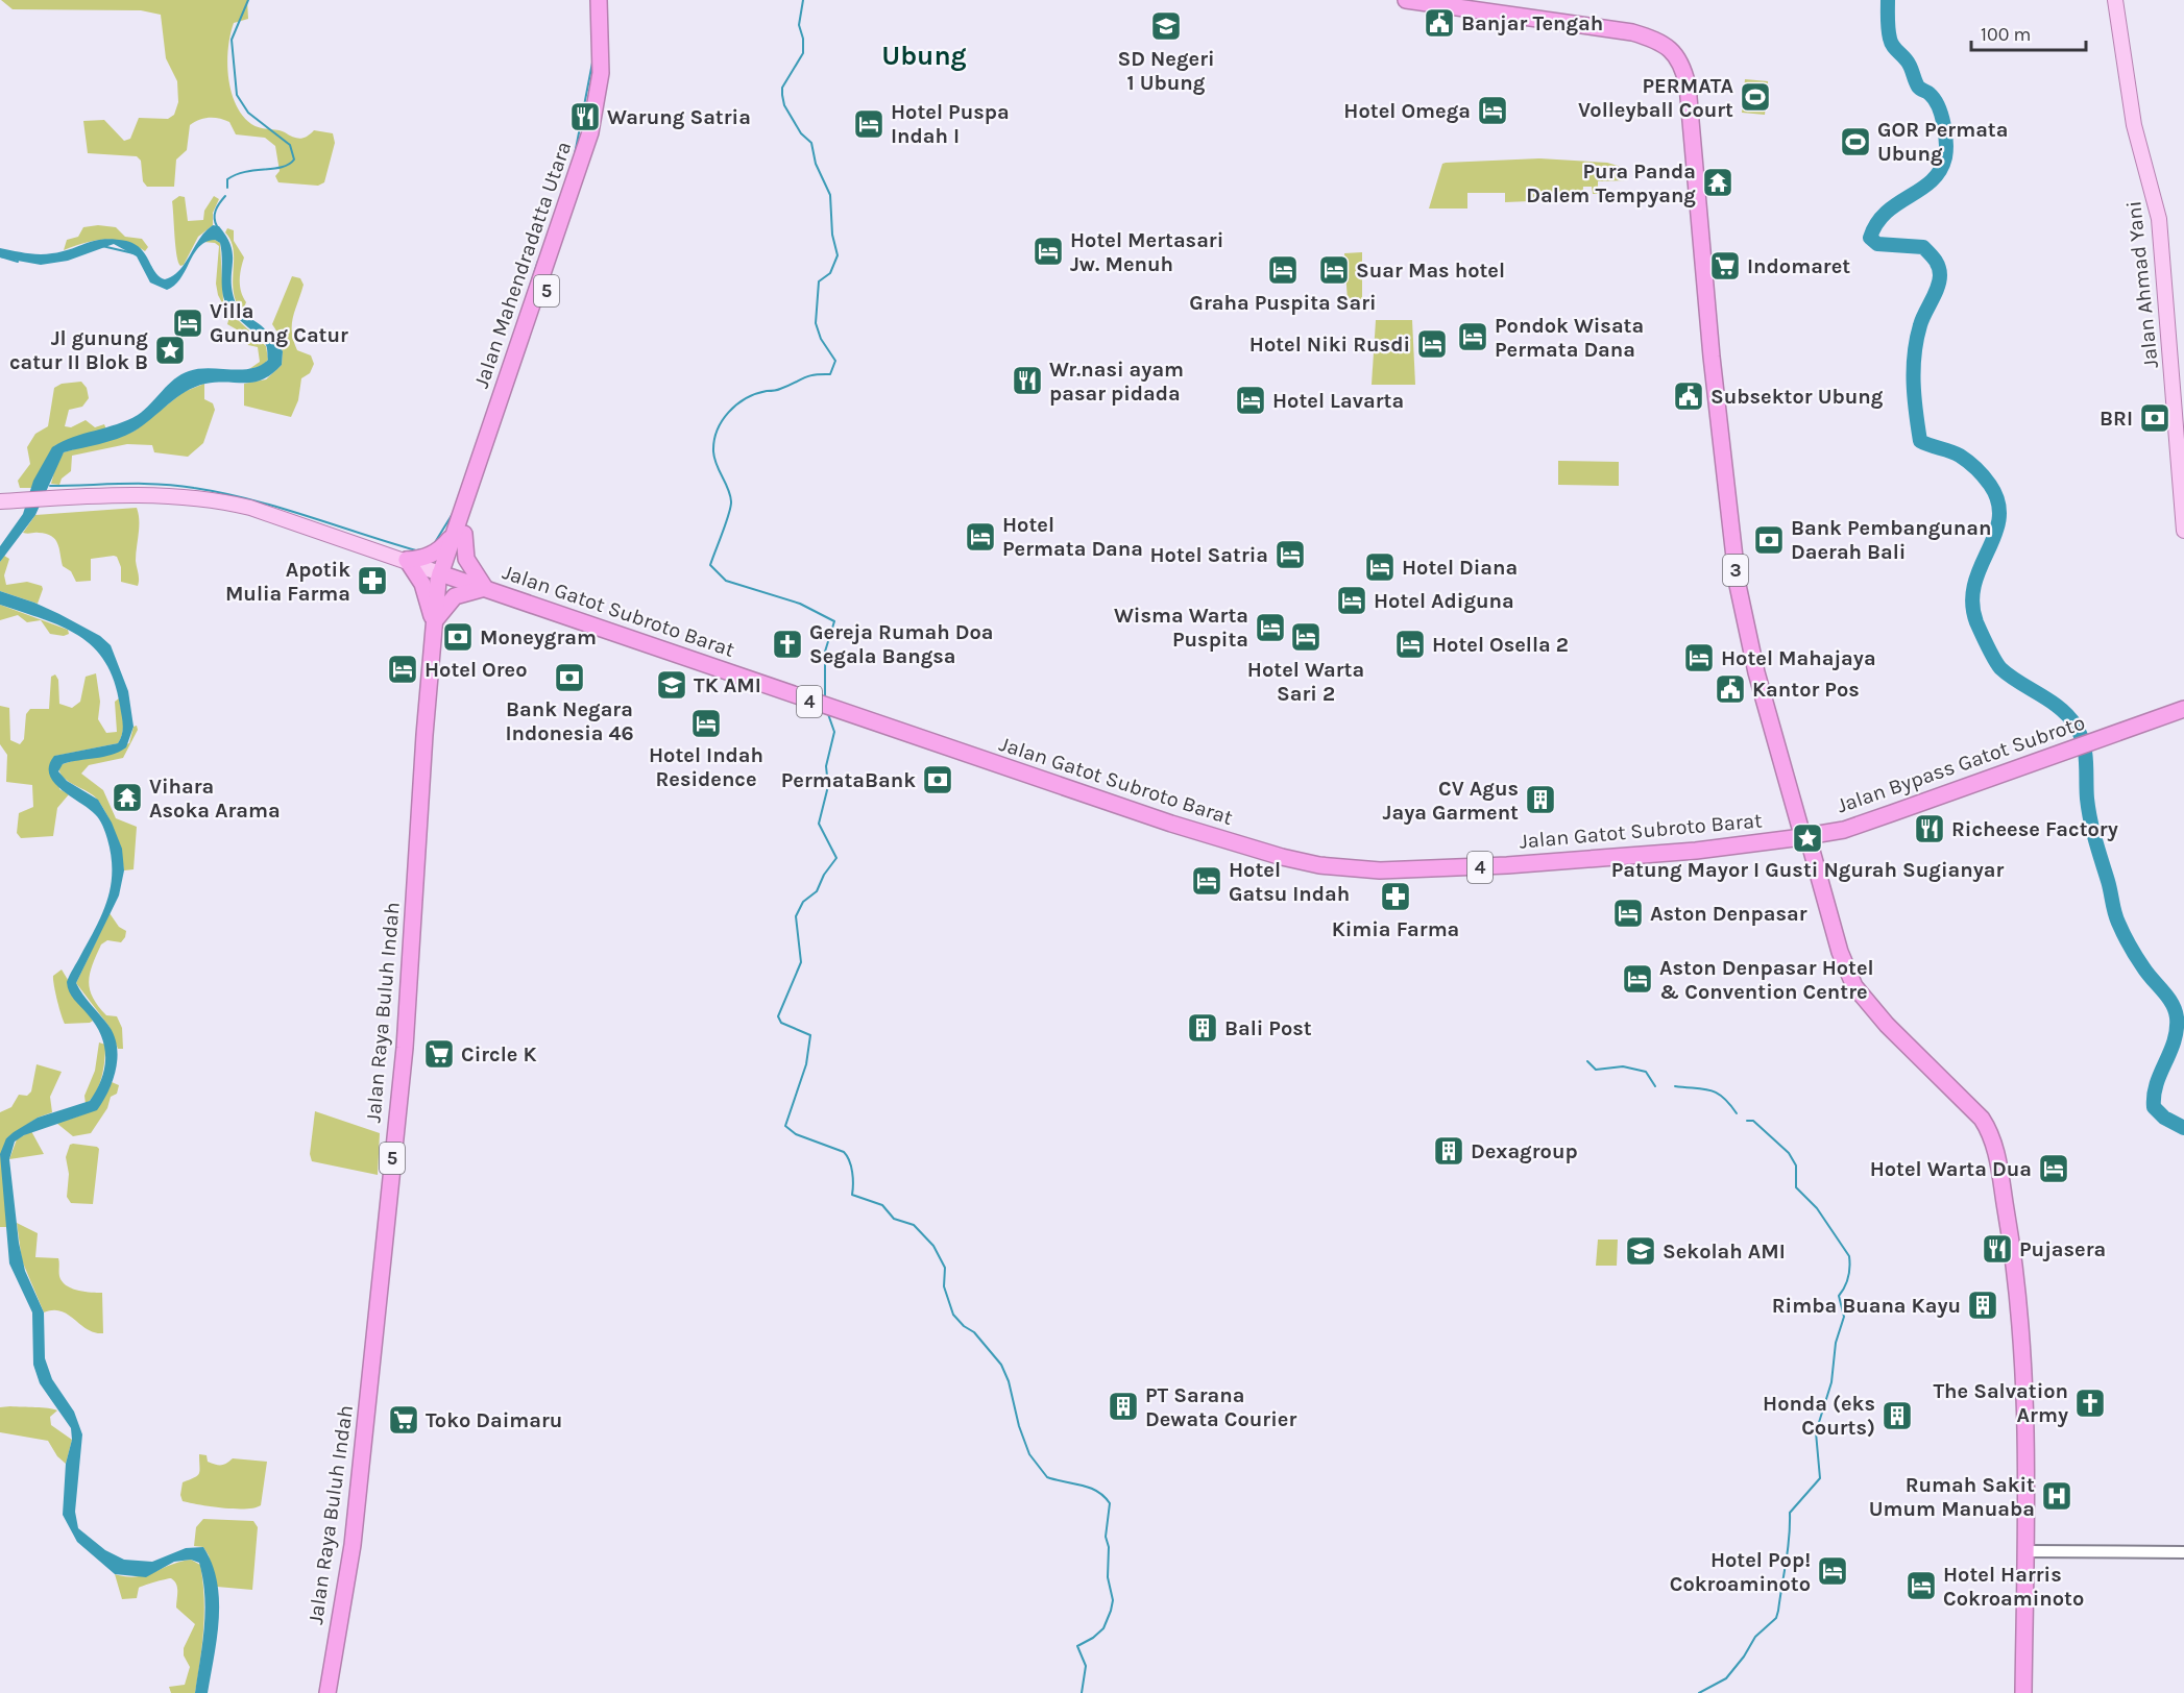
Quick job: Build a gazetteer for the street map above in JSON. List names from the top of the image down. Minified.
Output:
{"streets":{"highway":["Jalan Mahendradatta Utara","5","3","Jalan Gatot Subroto Barat","4","Jalan Bypass Gatot Subroto","Jalan Raya Buluh Indah"],"main road":["Jalan Ahmad Yani"]},"crossings":[["Jalan Mahendradatta Utara","Jalan Gatot Subroto Barat"],["Jalan Mahendradatta Utara","Jalan Raya Buluh Indah"],["3","Jalan Gatot Subroto Barat"],["3","Jalan Bypass Gatot Subroto"],["Jalan Gatot Subroto Barat","Jalan Bypass Gatot Subroto"],["Jalan Gatot Subroto Barat","Jalan Raya Buluh Indah"]],"districts":["Ubung"],"places":{"public building":["Banjar Tengah","Subsektor Ubung","Kantor Pos"],"school or university":["SD Negeri 1 Ubung","TK AMI","Sekolah AMI"],"sports":["PERMATA Volleyball Court","GOR Permata Ubung"],"hotel":["Hotel Omega","Hotel Puspa Indah I","Hotel Mertasari Jw. Menuh","Graha Puspita Sari","Suar Mas hotel","Villa Gunung Catur","Pondok Wisata Permata Dana","Hotel Niki Rusdi","Hotel Lavarta","Hotel Permata Dana","Hotel Satria","Hotel Diana","Hotel Adiguna","Wisma Warta Puspita","Hotel Warta Sari 2","Hotel Osella 2","Hotel Mahajaya","Hotel Oreo","Hotel Indah Residence","Hotel Gatsu Indah","Aston Denpasar","Aston Denpasar Hotel & Convention Centre","Hotel Warta Dua","Hotel Pop! Cokroaminoto","Hotel Harris Cokroaminoto"],"restaurant":["Warung Satria","Wr.nasi ayam pasar pidada","Richeese Factory","Pujasera"],"temple":["Pura Panda Dalem Tempyang","Vihara Asoka Arama"],"supermarket":["Indomaret","Circle K","Toko Daimaru"],"place":["Jl gunung catur II Blok B","Patung Mayor I Gusti Ngurah Sugianyar"],"bank":["BRI","Bank Pembangunan Daerah Bali","Moneygram","Bank Negara Indonesia 46","PermataBank"],"pharmacy":["Apotik Mulia Farma","Kimia Farma"],"church":["Gereja Rumah Doa Segala Bangsa","The Salvation Army"],"building":["CV Agus Jaya Garment","Bali Post","Dexagroup","Rimba Buana Kayu","PT Sarana Dewata Courier","Honda (eks Courts)"],"hospital":["Rumah Sakit Umum Manuaba"]},"scale_bar":"100 m"}
